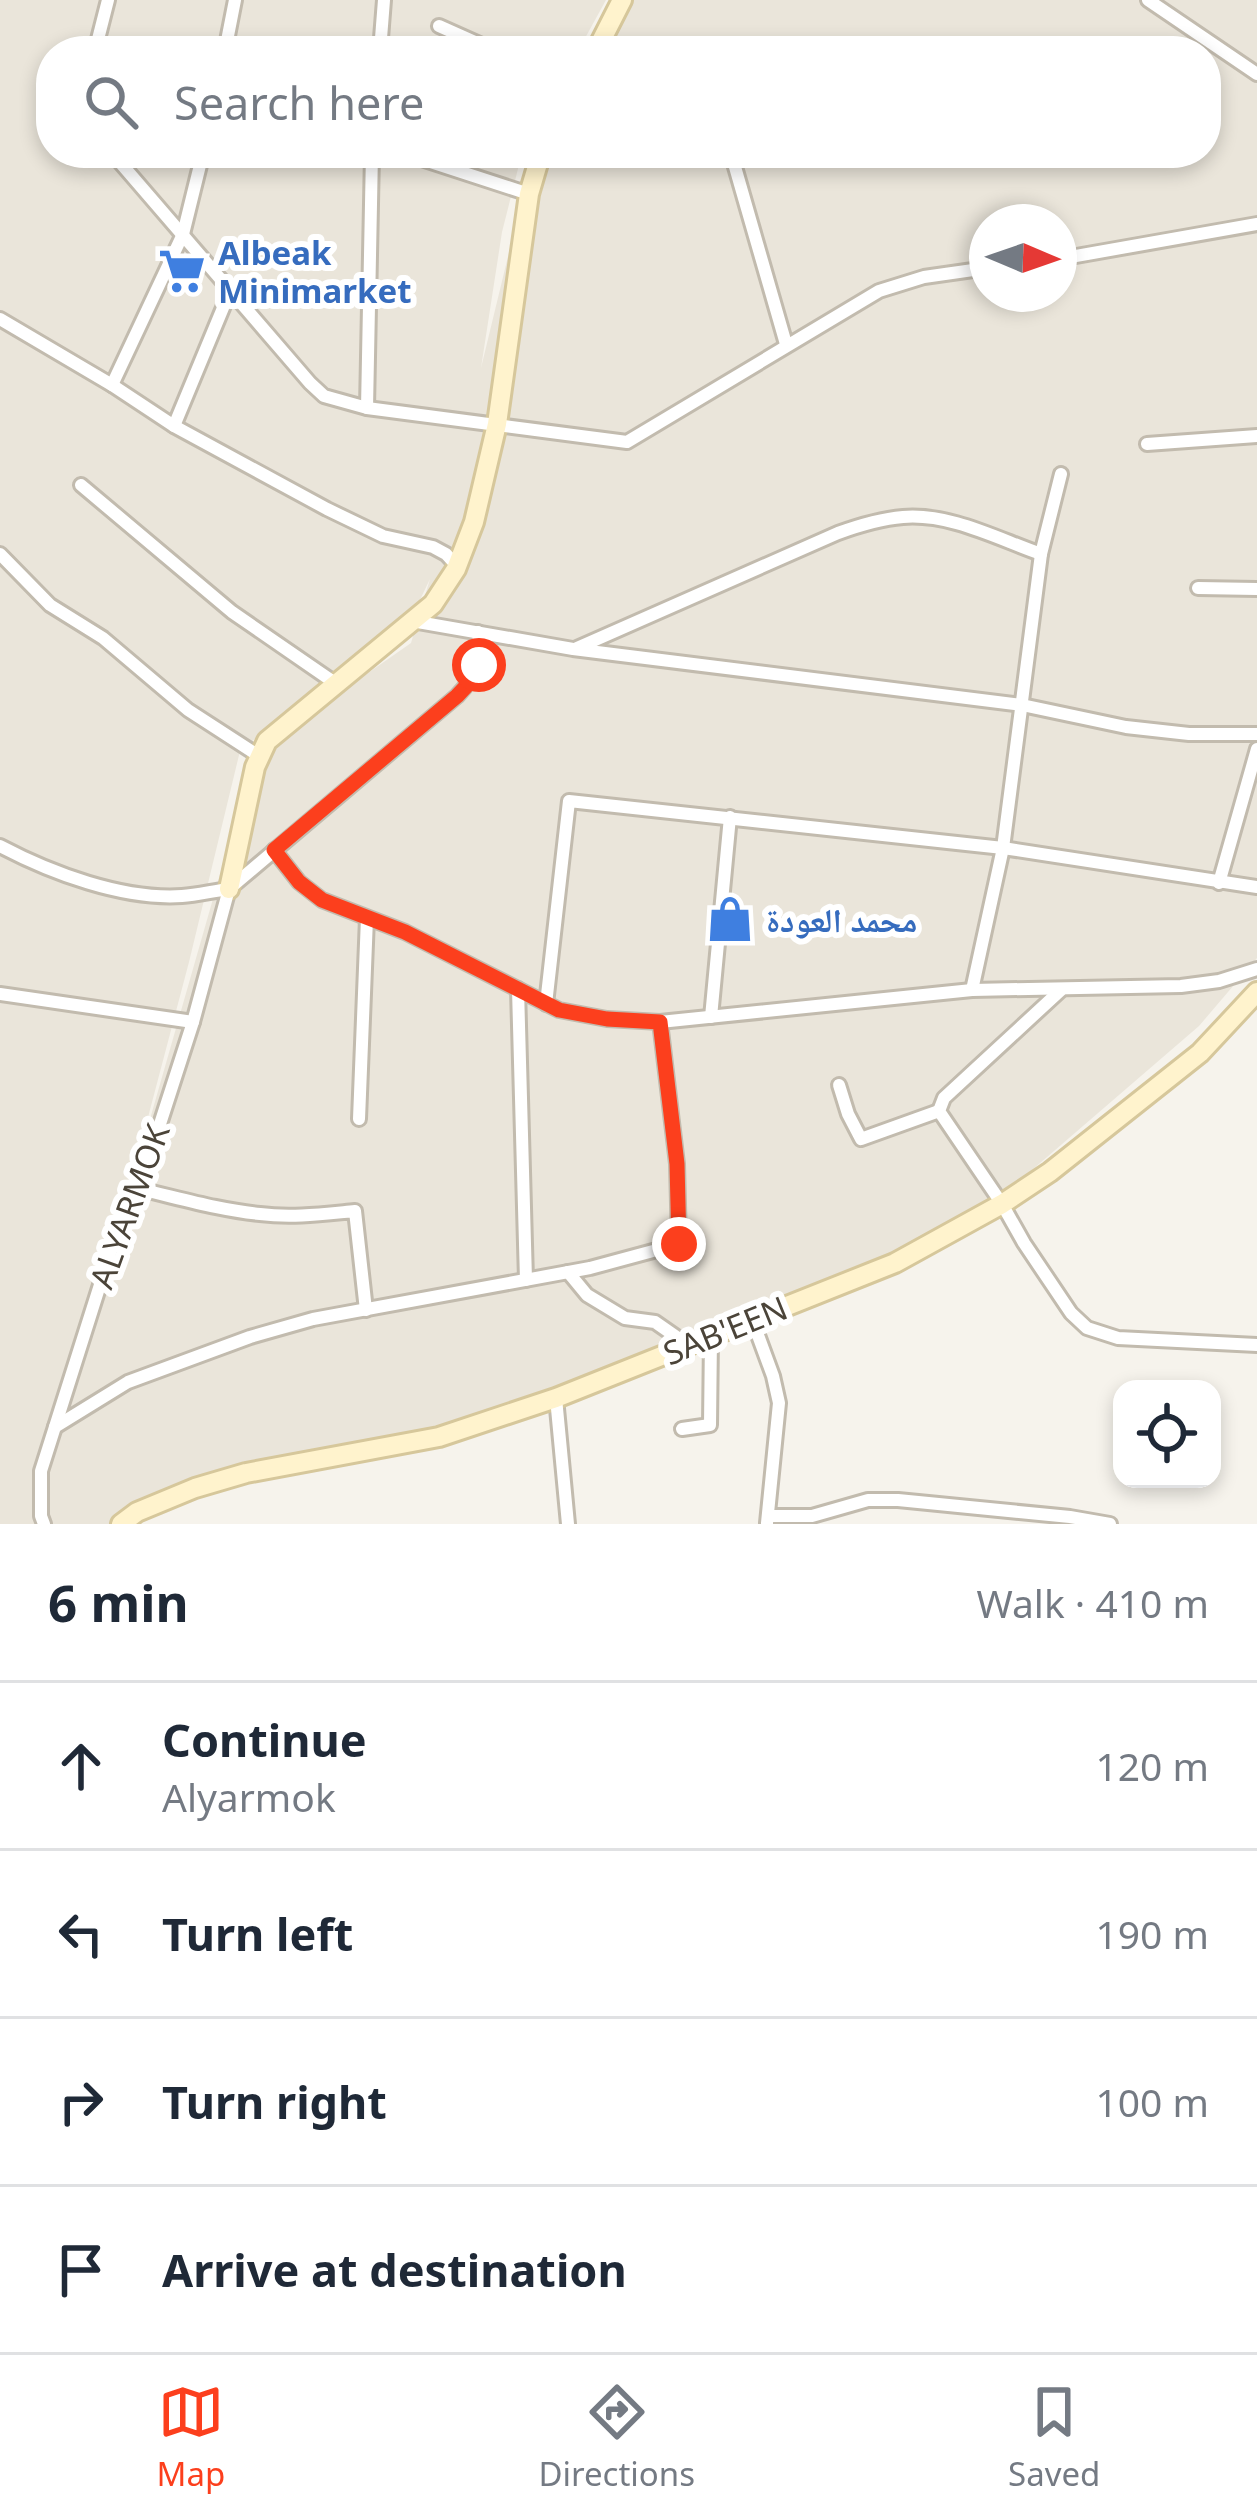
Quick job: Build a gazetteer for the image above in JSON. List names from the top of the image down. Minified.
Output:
{"streets":{"street":["ALYARMOK","SAB'EEN"]},"places":{"supermarket":["Albeak Minimarket"],"shop":["محمد العودة"]},"north":"right","page":{"search":"Search here","heading":["6 min","Walk · 410 m"],"list":[["Continue","Alyarmok","120 m"],["Turn left","190 m"],["Turn right","100 m"],"Arrive at destination"],"nav":["Map","Directions","Saved"]}}
